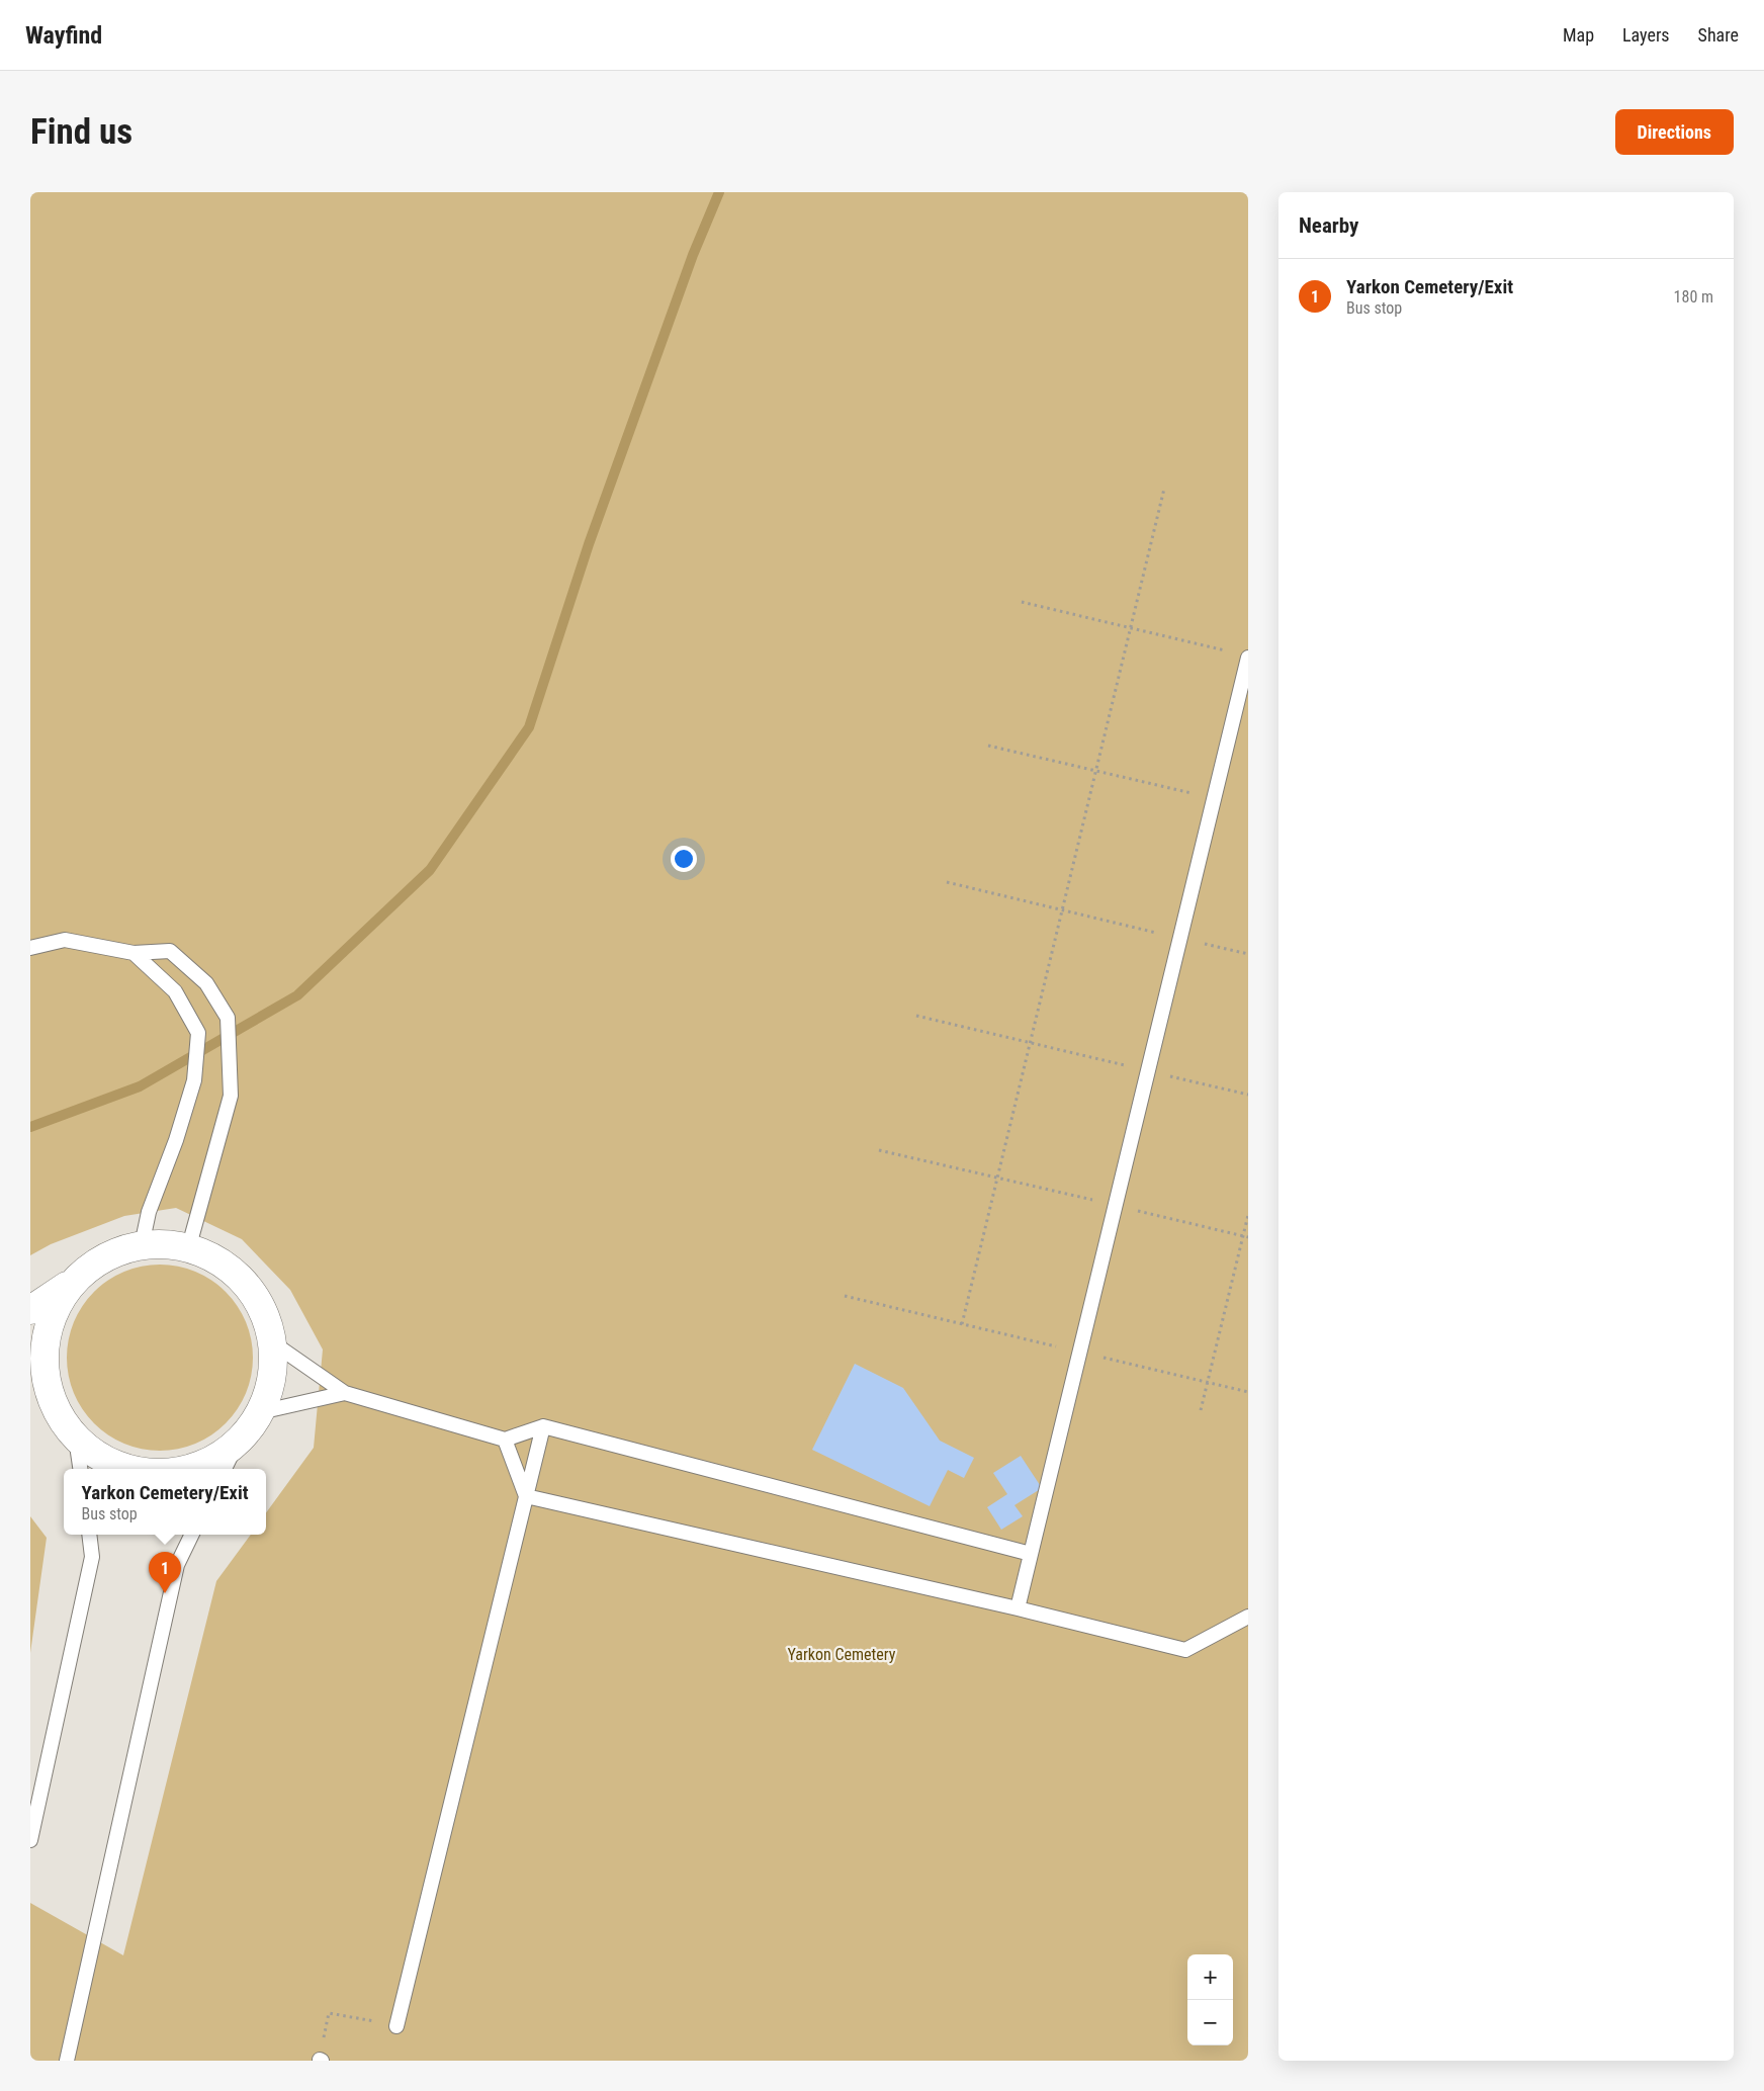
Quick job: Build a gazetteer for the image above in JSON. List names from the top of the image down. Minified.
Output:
{"parks":["Yarkon Cemetery"],"page":{"header":"Wayfind","nav":["Map","Layers","Share"],"buttons":"Directions","title":"Find us","heading":"Nearby","list":[{"mark":"1","name":"Yarkon Cemetery/Exit","note":"Bus stop","value":"180 m"}],"popup":["Yarkon Cemetery/Exit","Bus stop"],"pins":"1","map_buttons":["+","−"]}}
